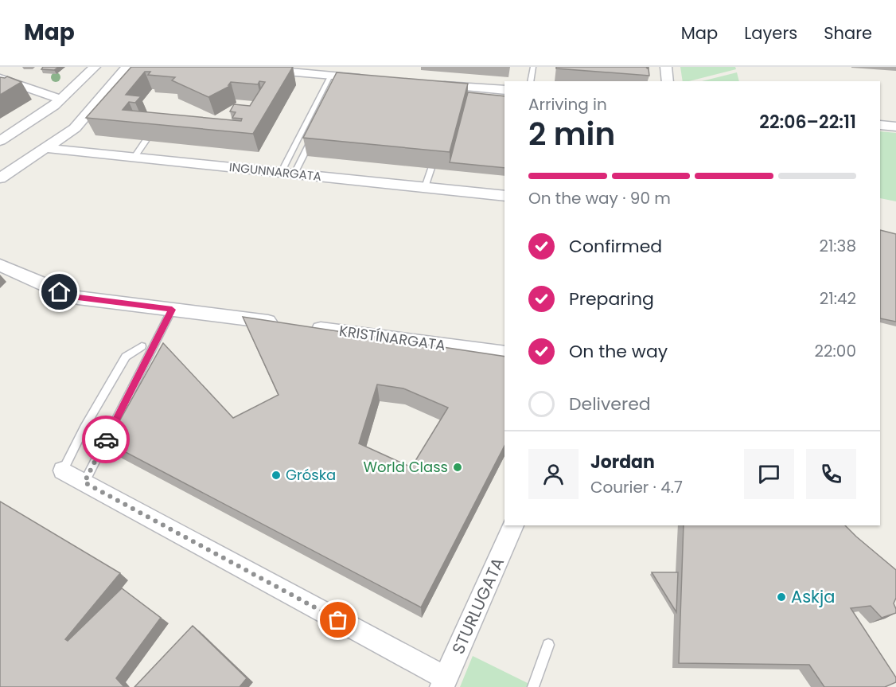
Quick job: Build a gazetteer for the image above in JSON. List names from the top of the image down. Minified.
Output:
{"streets":{"street":["INGUNNARGATA","KRISTÍNARGATA","STURLUGATA"]},"places":["World Class","Gróska","Askja"],"page":{"header":"Map","nav":["Map","Layers","Share"],"heading":["2 min","Arriving in","22:06–22:11"],"panel":["Jordan","Courier · 4.7"],"bar":"On the way · 90 m","list":[["Confirmed","21:38"],["Preparing","21:42"],["On the way","22:00"],"Delivered"]}}
